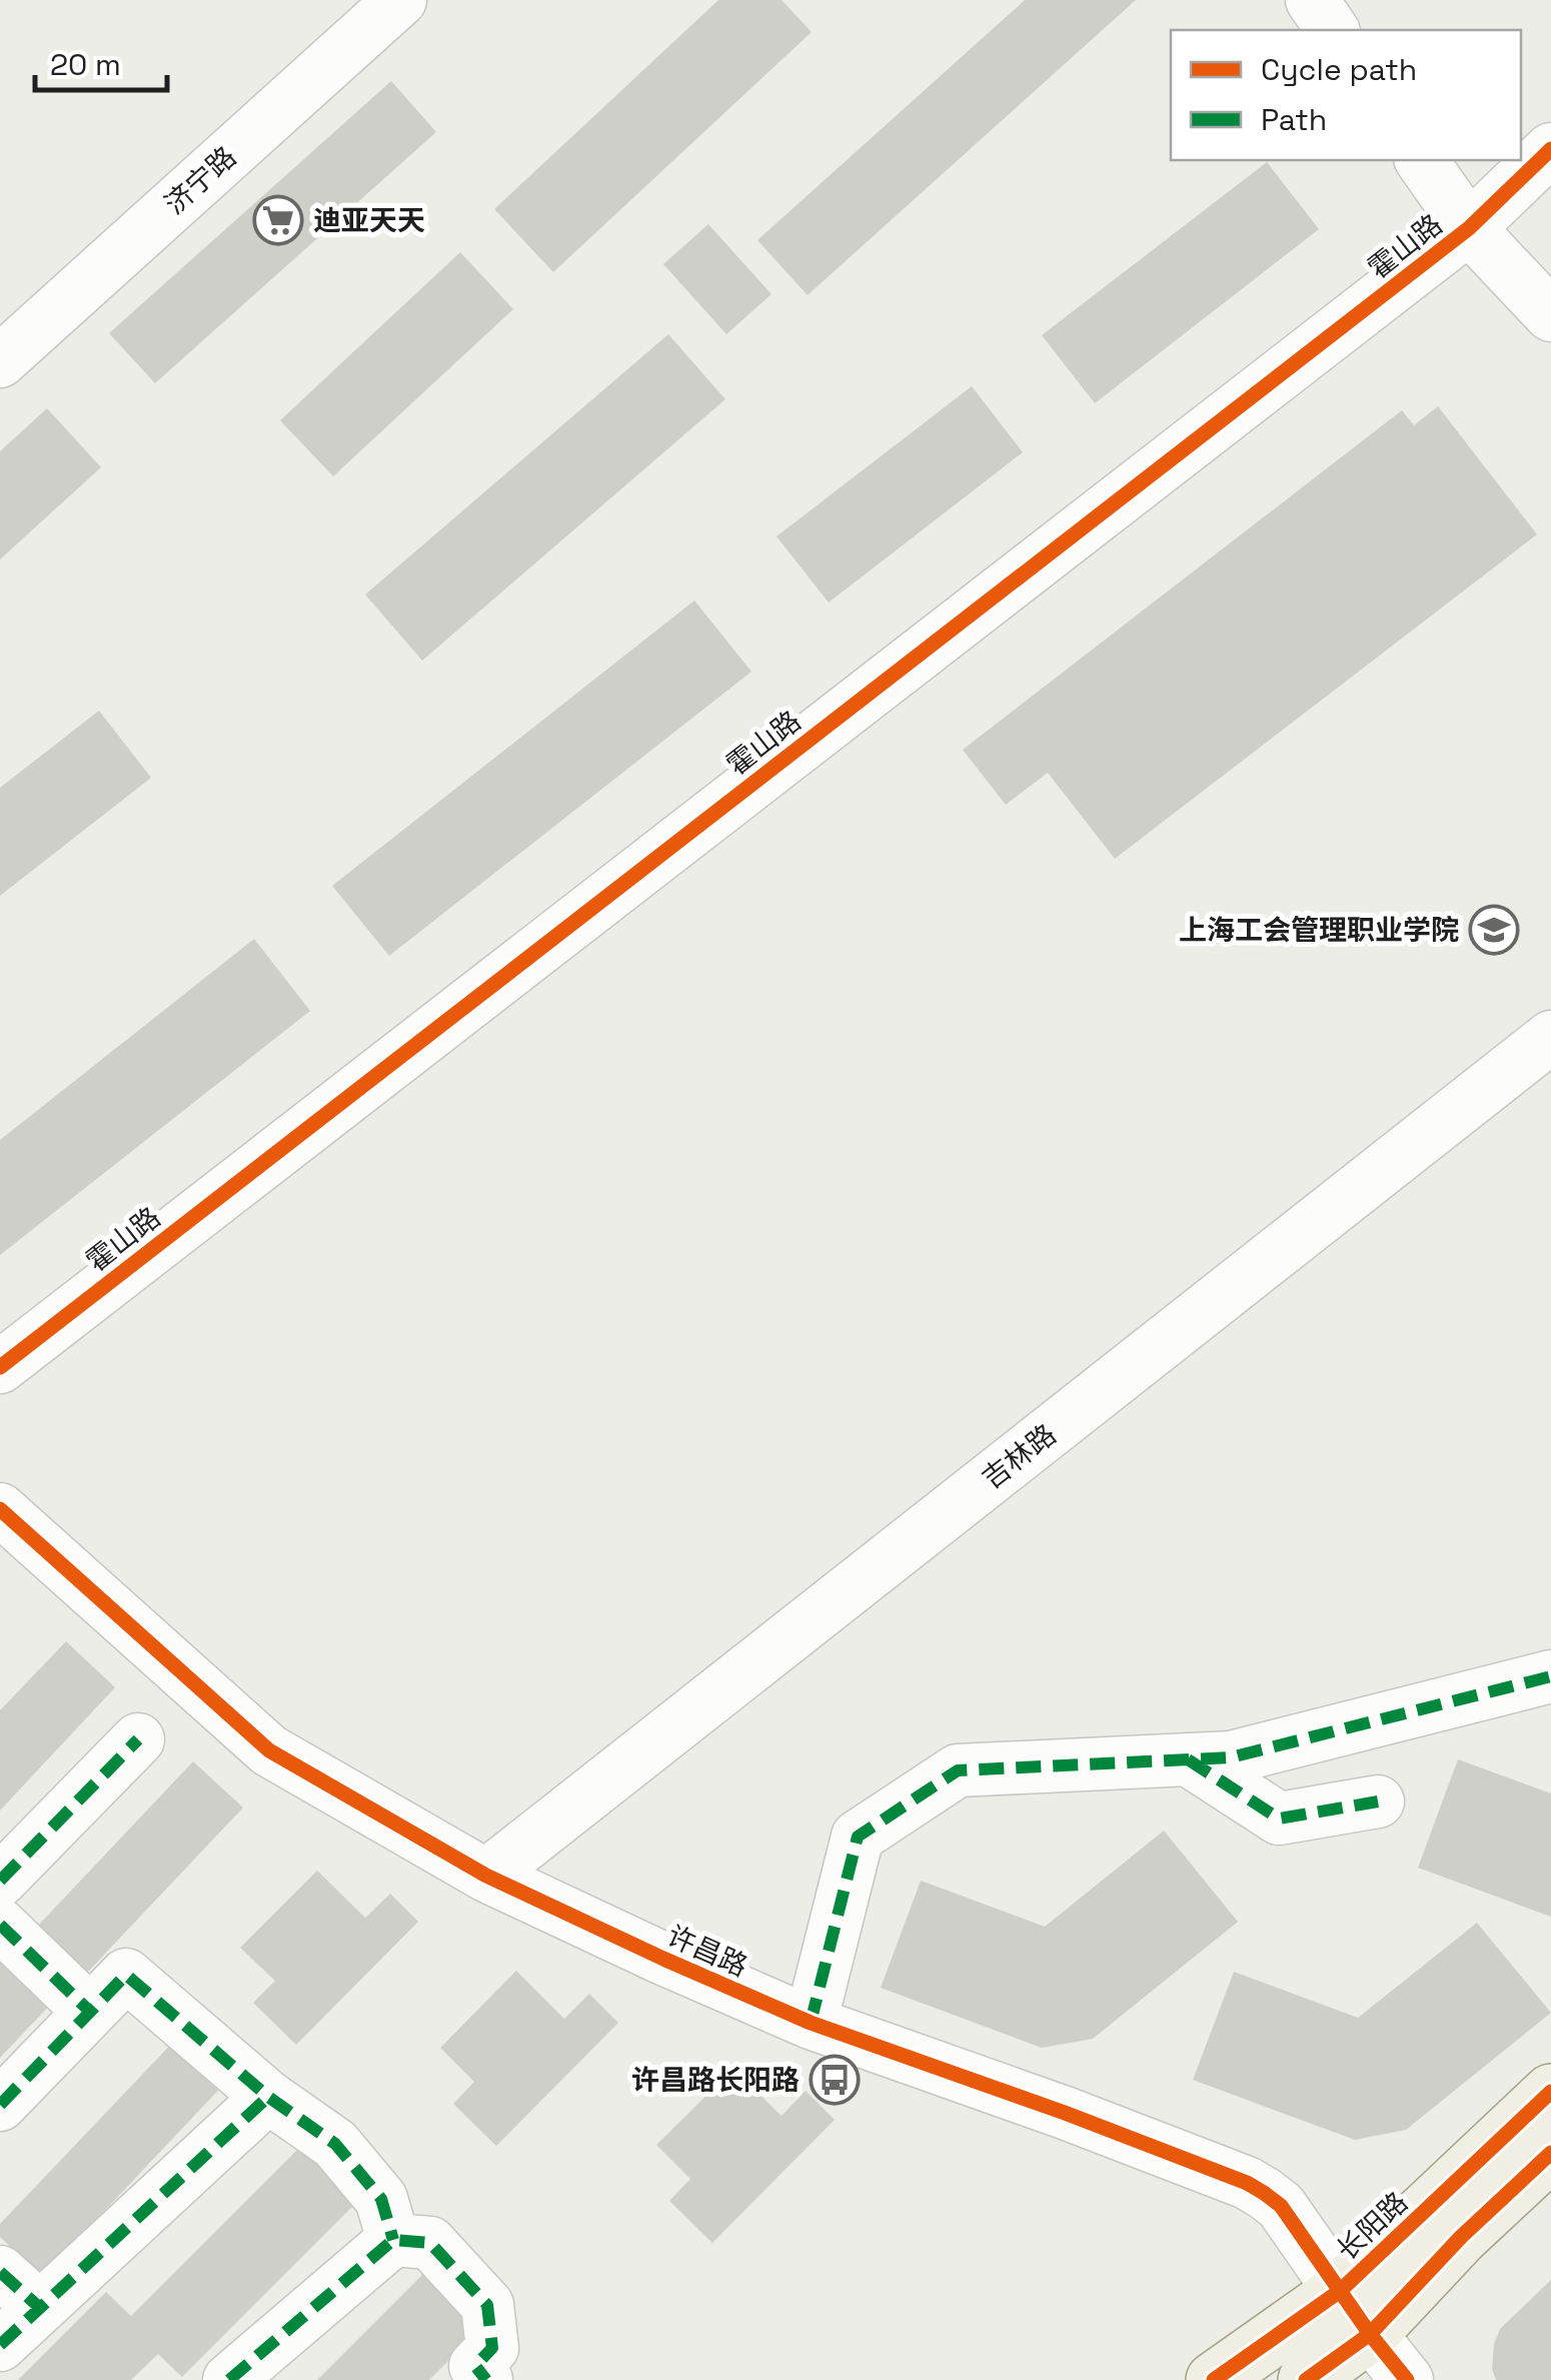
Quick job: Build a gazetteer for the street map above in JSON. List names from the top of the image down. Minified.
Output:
{"streets":{"main road":["长阳路"],"street":["济宁路","霍山路","吉林路","许昌路"]},"crossings":[["吉林路","许昌路"],["许昌路","长阳路"]],"places":{"supermarket":["迪亚天天"],"school or university":["上海工会管理职业学院"],"bus stop":["许昌路长阳路"]},"legend":["Cycle path","Path"],"scale_bar":"20 m"}
